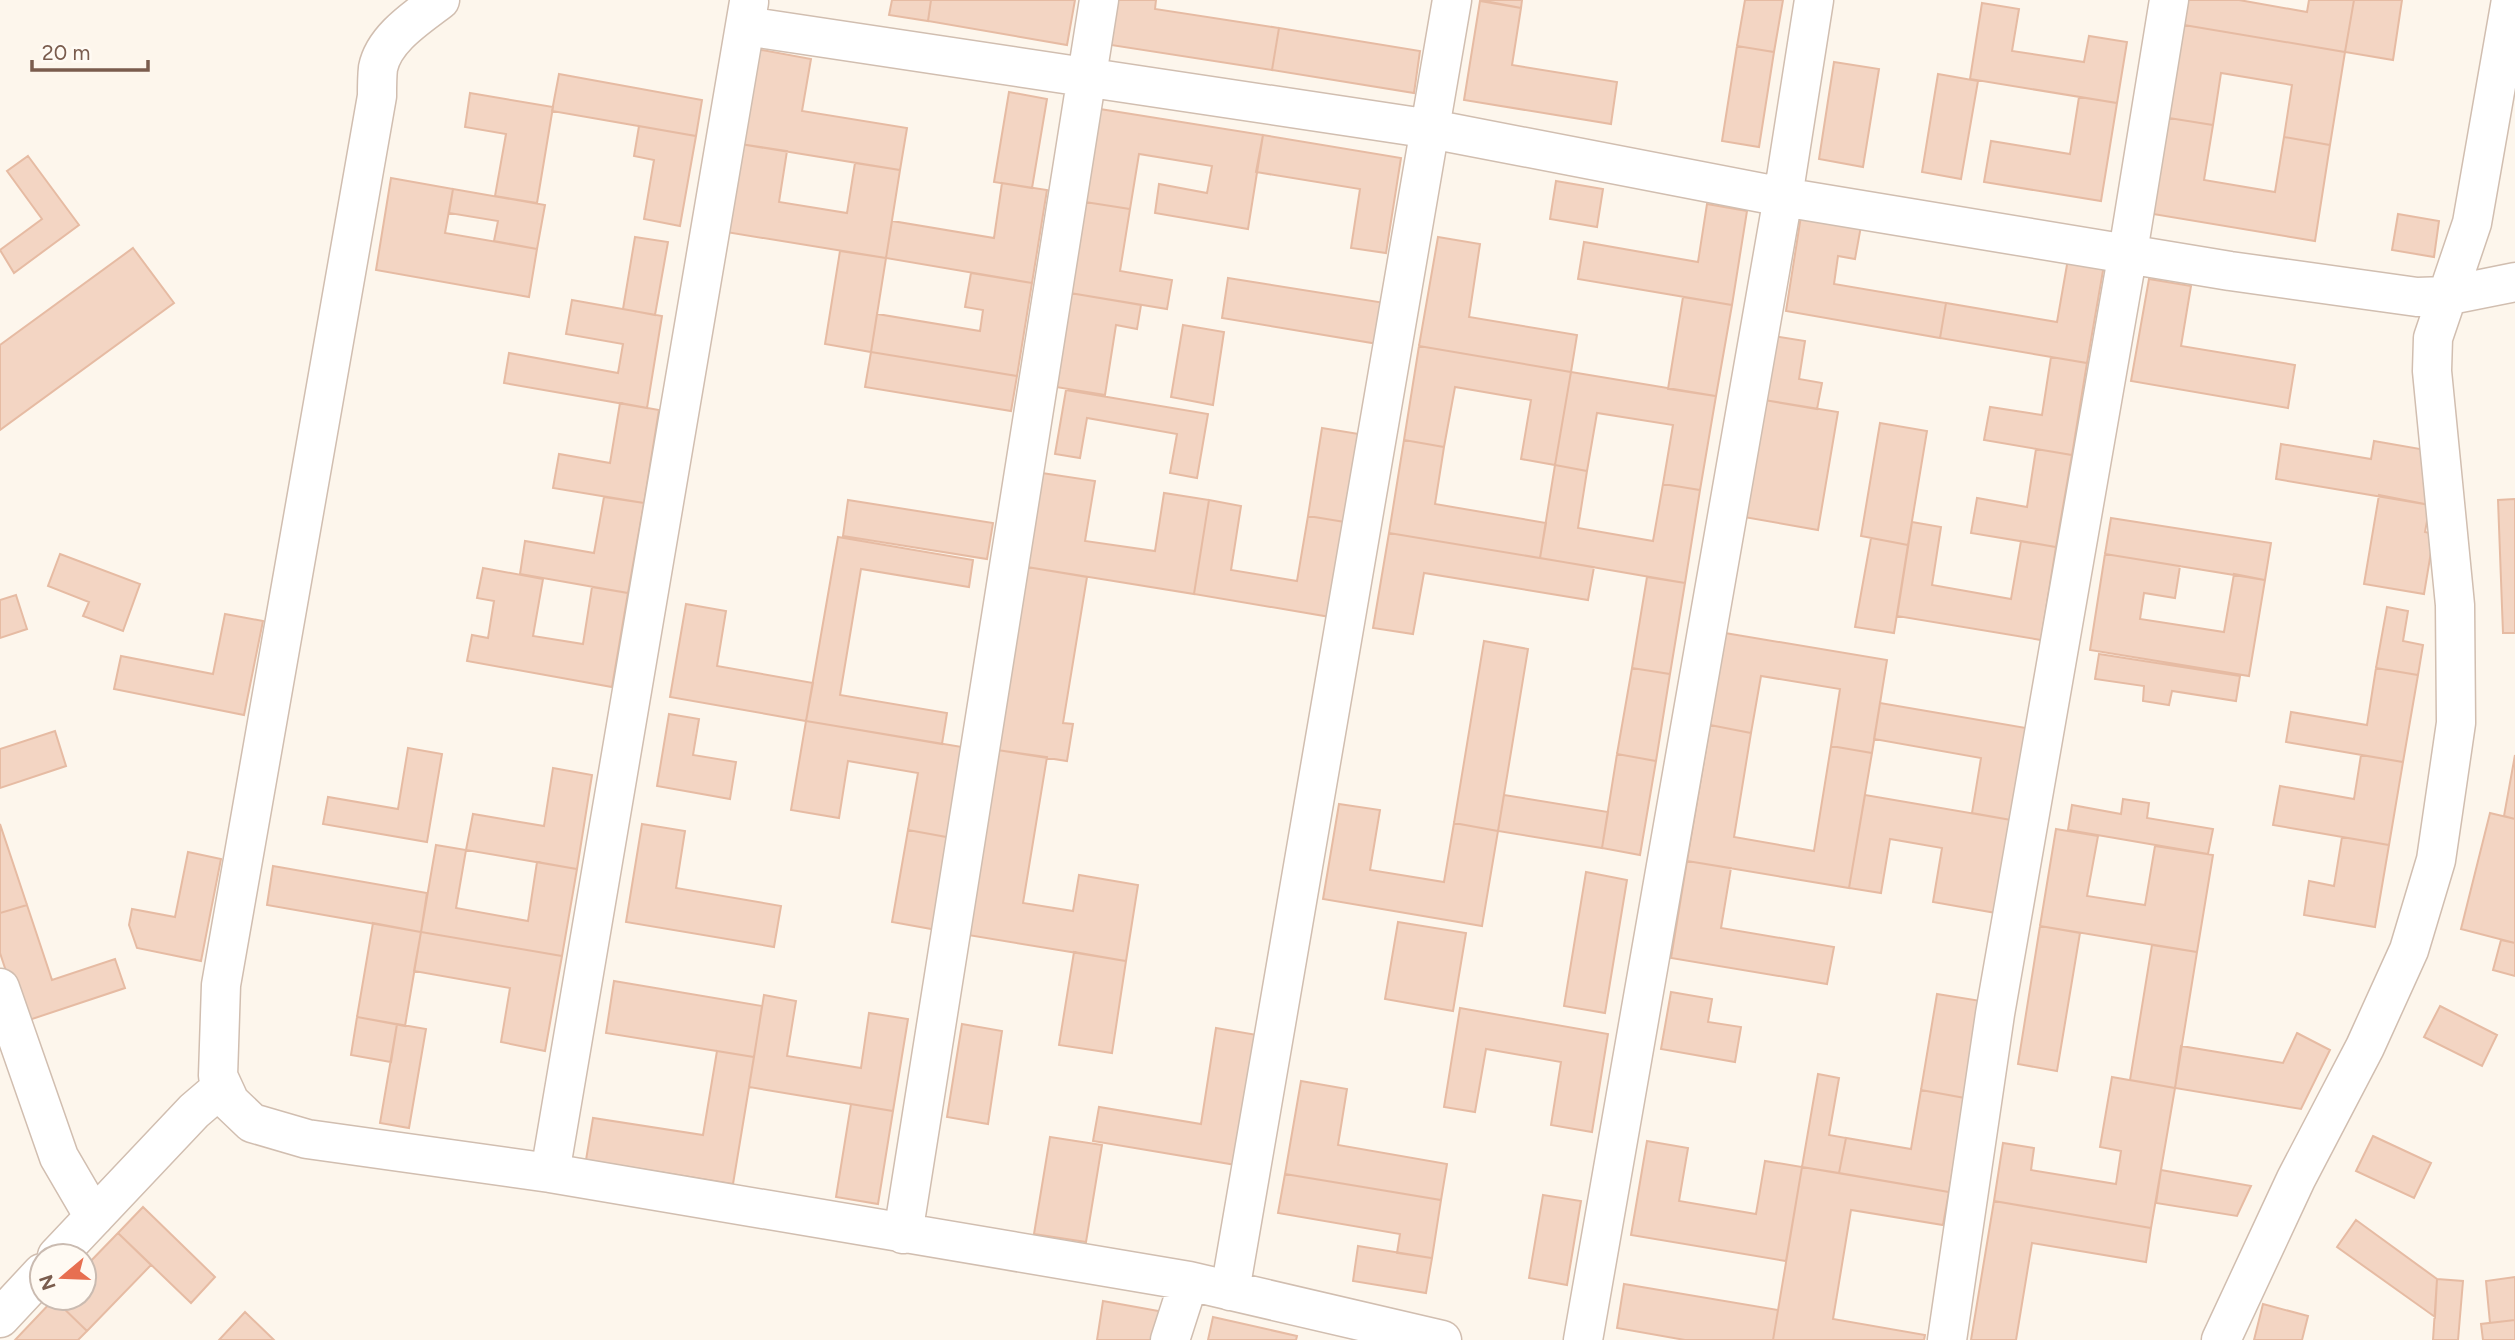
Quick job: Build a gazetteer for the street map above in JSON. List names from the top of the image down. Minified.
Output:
{"scale_bar":"20 m","north":"left"}
